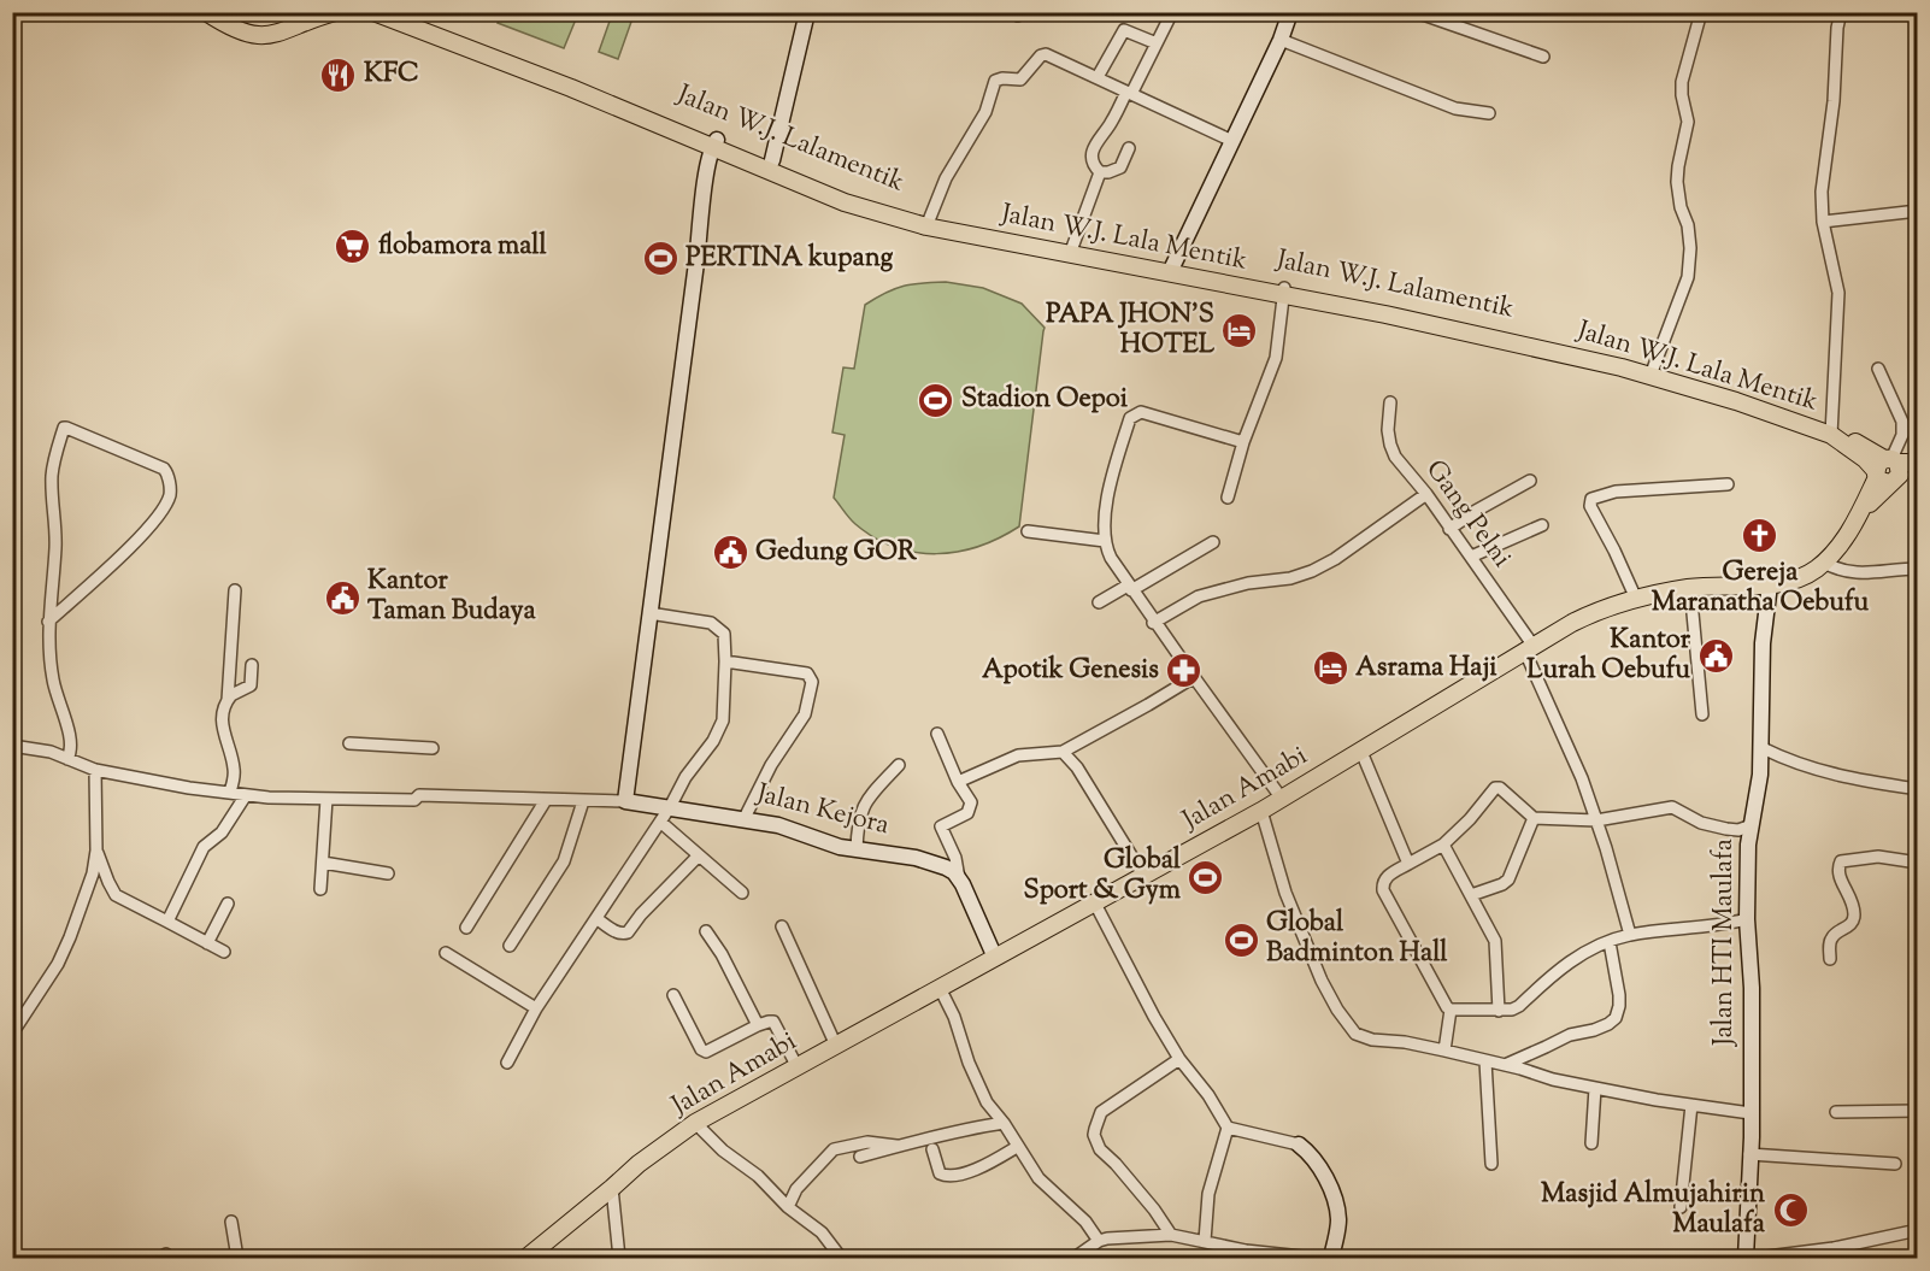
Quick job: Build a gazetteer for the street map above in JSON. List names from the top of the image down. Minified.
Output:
{"streets":{"main road":["Jalan W.J. Lalamentik","Jalan W.J. Lala Mentik","Jalan Amabi"],"street":["Gang Pelni","Jalan Kejora","Jalan HTI Maulafa"]},"crossings":[["Jalan W.J. Lalamentik","Jalan W.J. Lala Mentik"],["Jalan W.J. Lala Mentik","Jalan Amabi"],["Gang Pelni","Jalan Amabi"],["Jalan Amabi","Jalan HTI Maulafa"]],"places":{"restaurant":["KFC"],"supermarket":["flobamora mall"],"sports":["PERTINA kupang","Stadion Oepoi","Global Sport & Gym","Global Badminton Hall"],"hotel":["PAPA JHON'S HOTEL","Asrama Haji"],"church":["Gereja Maranatha Oebufu"],"public building":["Gedung GOR","Kantor Taman Budaya","Kantor Lurah Oebufu"],"pharmacy":["Apotik Genesis"],"mosque":["Masjid Almujahirin Maulafa"]}}
